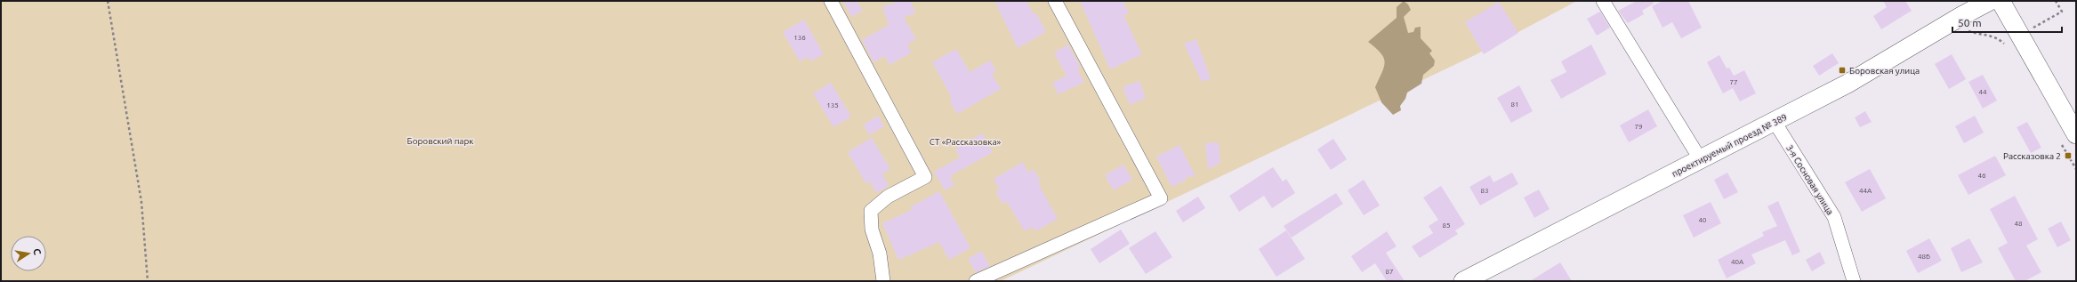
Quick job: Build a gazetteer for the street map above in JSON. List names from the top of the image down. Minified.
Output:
{"streets":{"main road":["проектируемый проезд № 389"],"street":["3-я Сосновая улица"]},"crossings":[["проектируемый проезд № 389","3-я Сосновая улица"]],"parks":["Боровский парк","СТ «Рассказовка»"],"places":{"transit":["Боровская улица","Рассказовка 2"]},"house_numbers":["136","77","44","81","135","79","46","83","44А","40","48","85","48Б","40А","87"],"scale_bar":"50 m","north":"right"}
